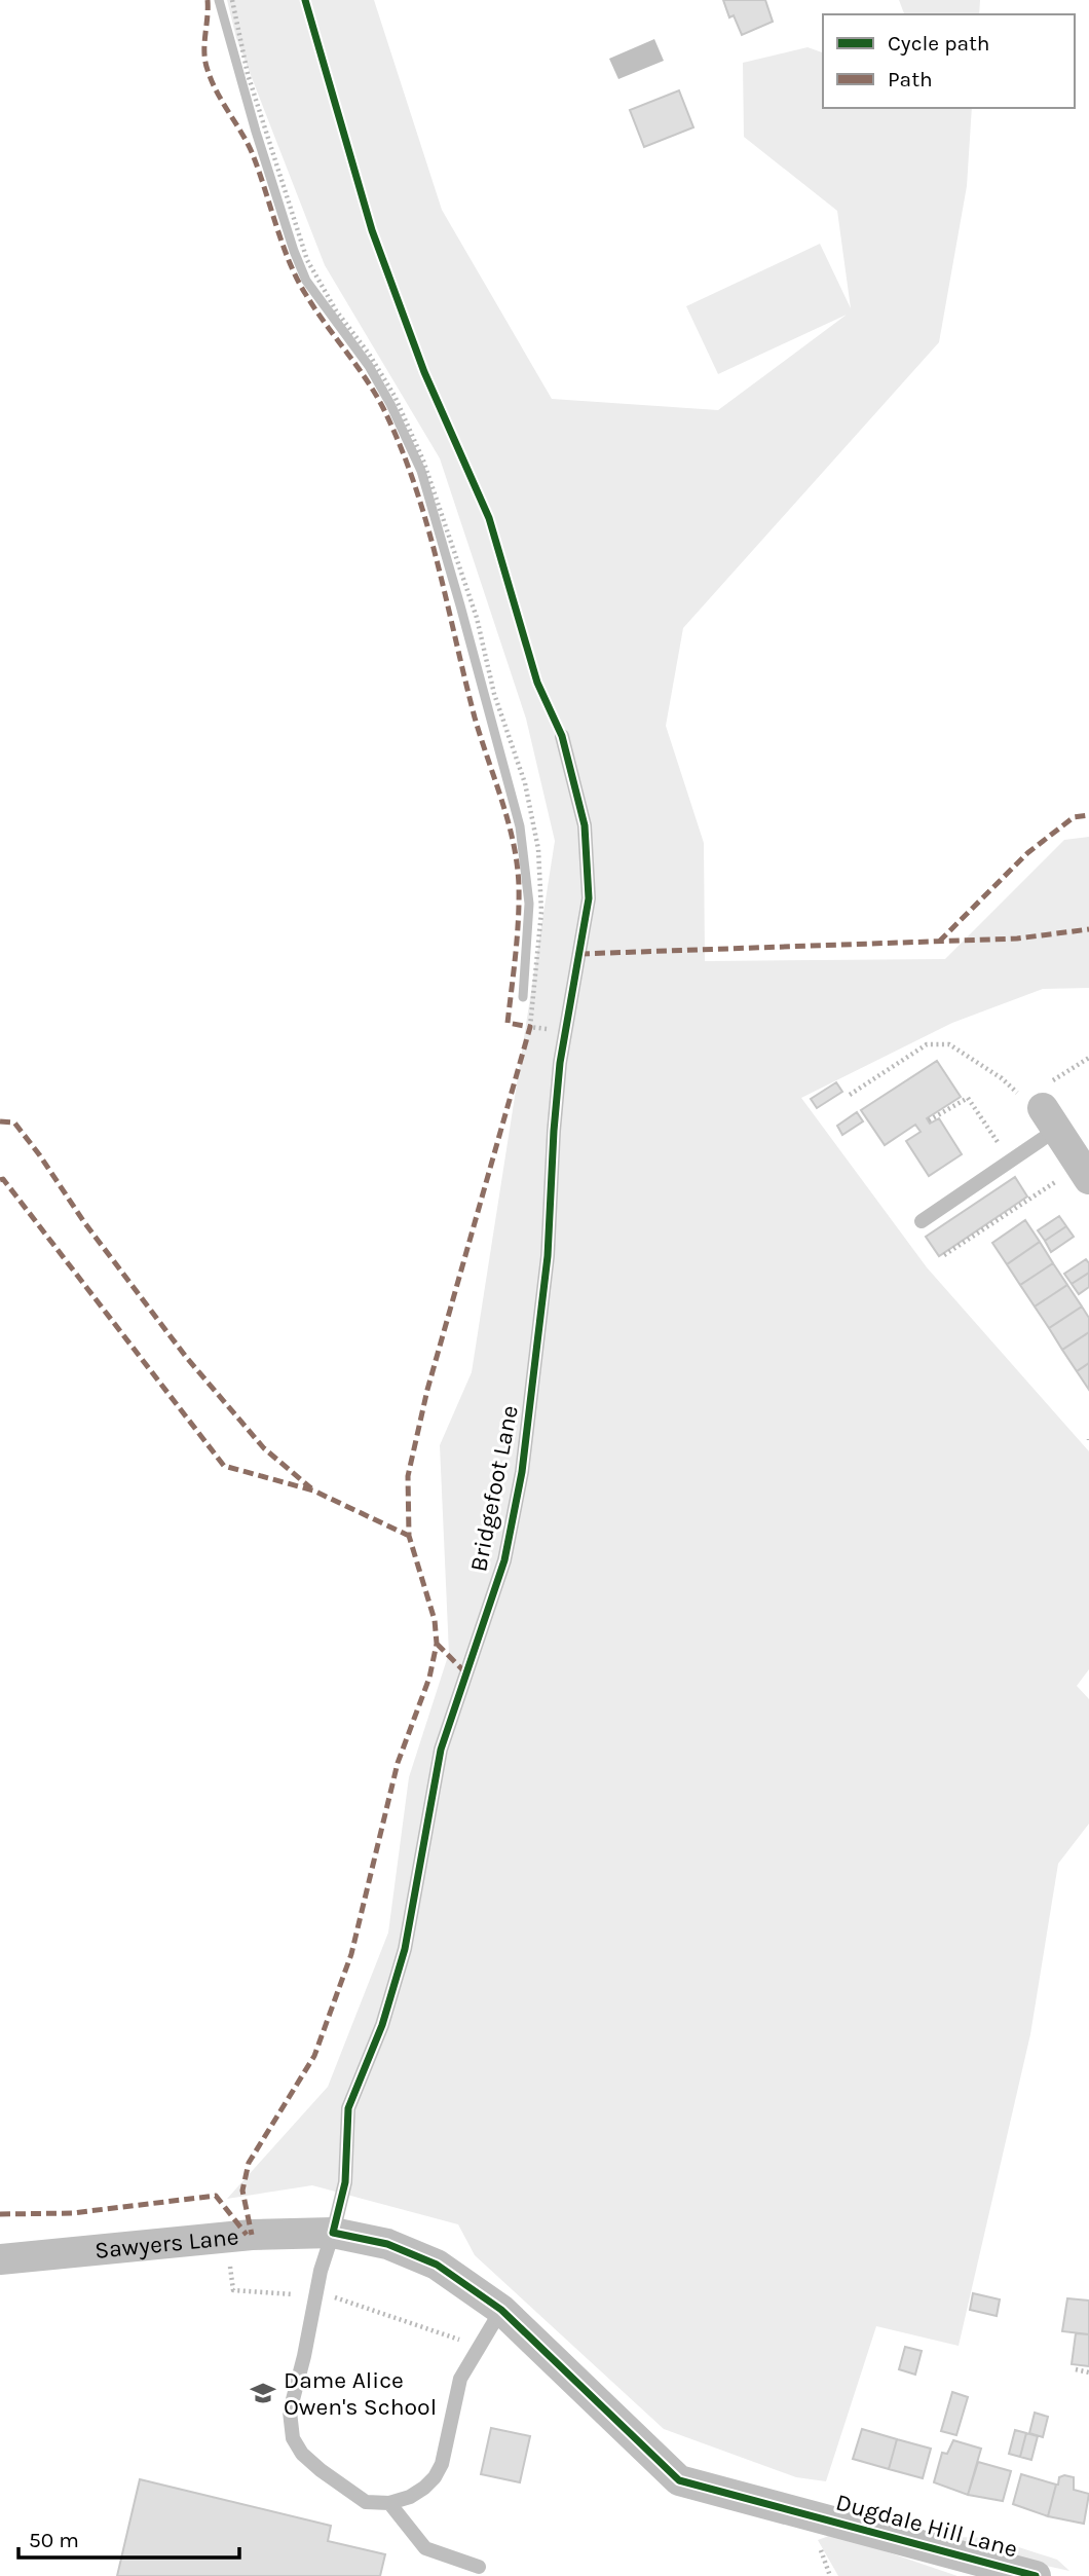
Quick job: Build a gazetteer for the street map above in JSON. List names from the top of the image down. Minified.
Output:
{"streets":{"street":["Sawyers Lane","Dugdale Hill Lane"],"lane":["Bridgefoot Lane"]},"crossings":[["Bridgefoot Lane","Sawyers Lane"],["Sawyers Lane","Dugdale Hill Lane"]],"places":{"school or university":["Dame Alice Owen's School"]},"legend":["Cycle path","Path"],"scale_bar":"50 m"}
